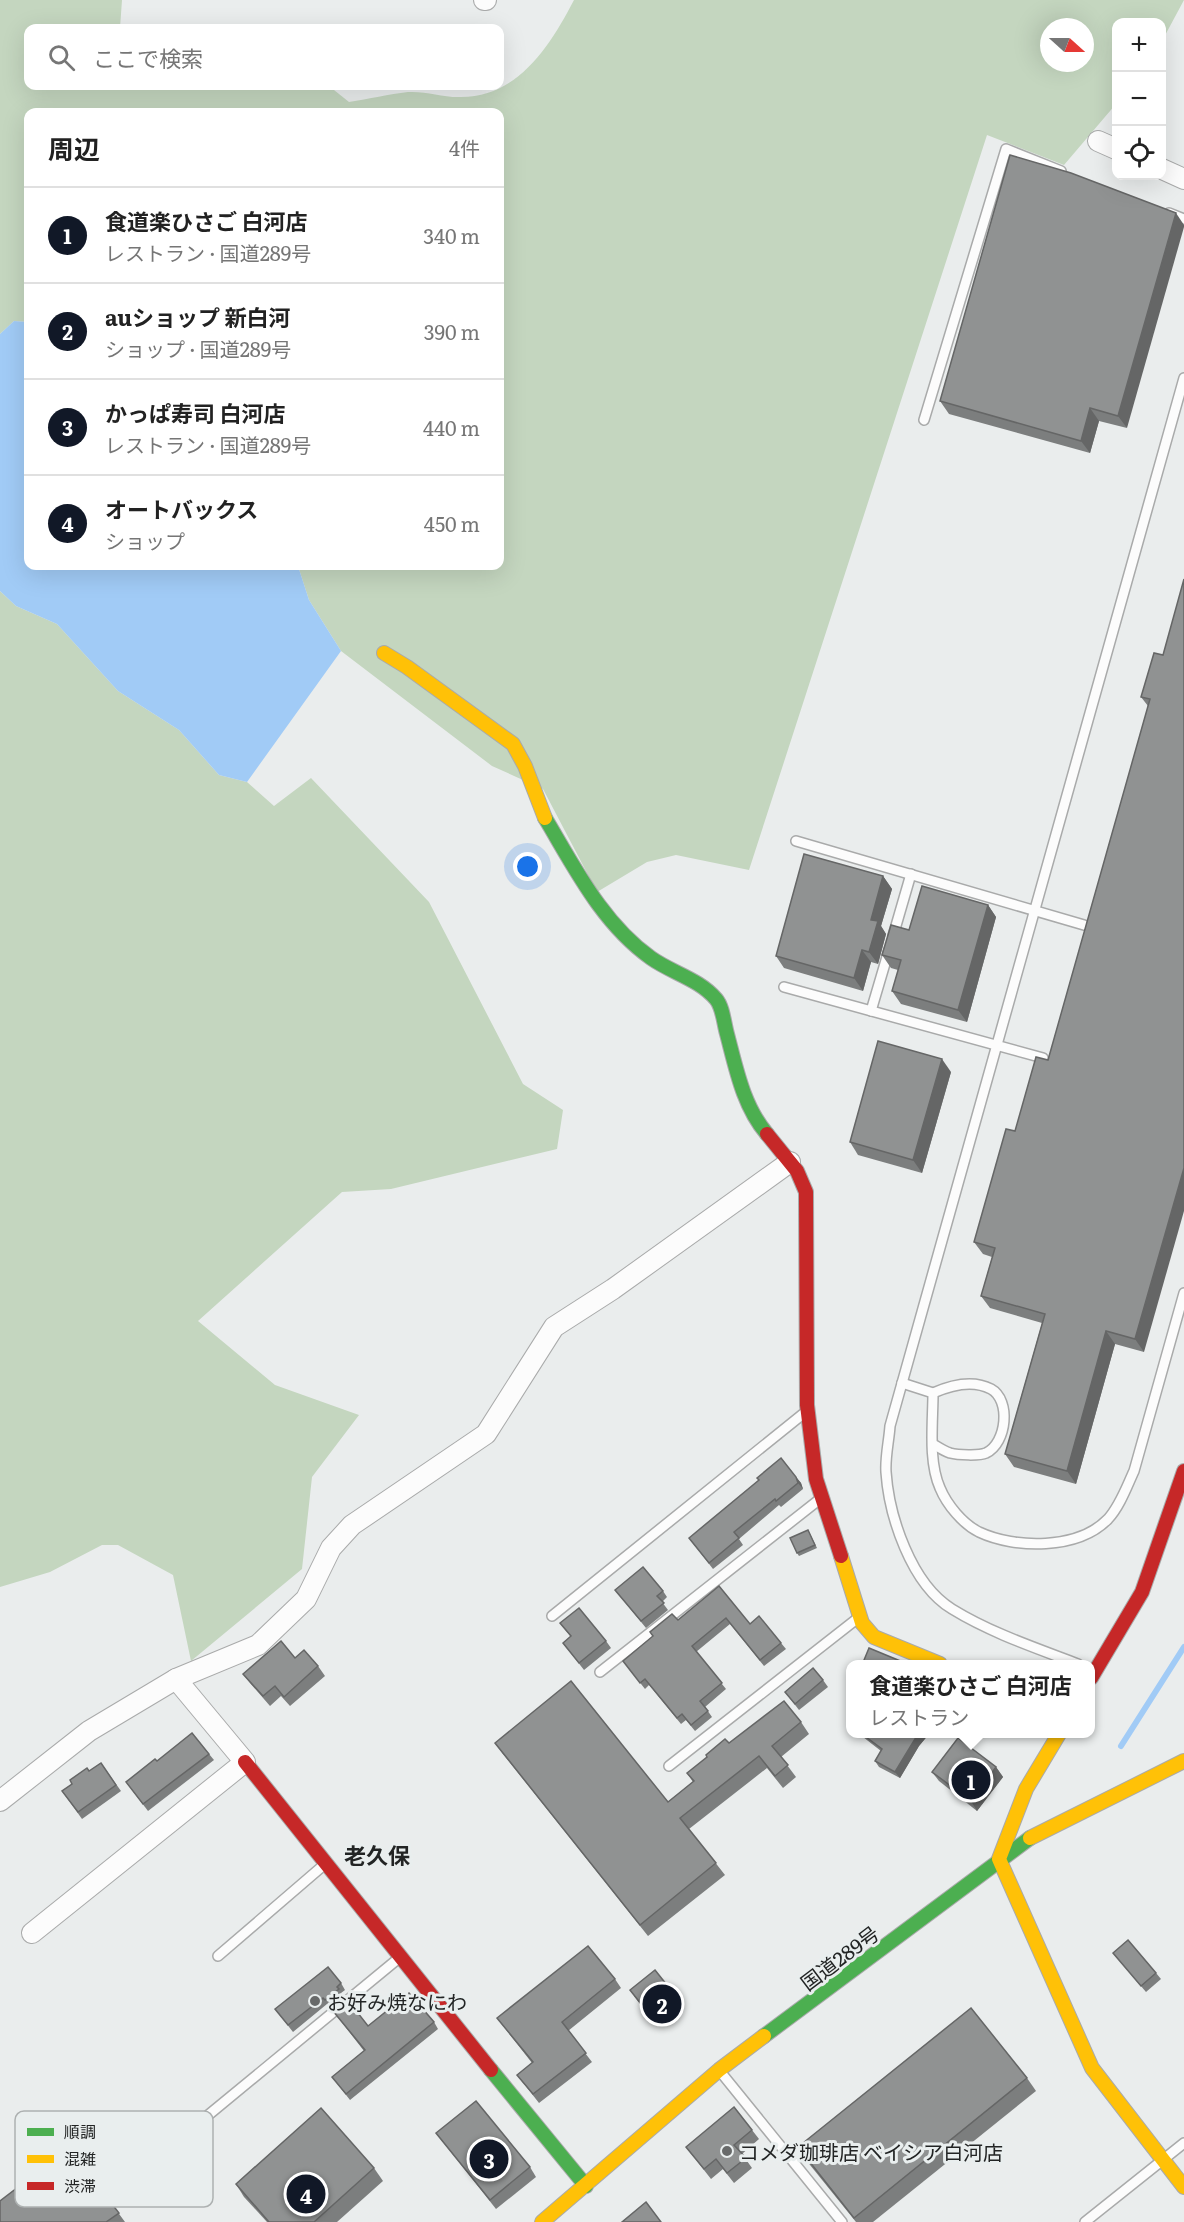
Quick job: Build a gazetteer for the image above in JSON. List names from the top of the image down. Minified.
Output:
{"streets":{"main road":["国道289号"]},"districts":["老久保"],"places":["お好み焼なにわ","コメダ珈琲店 ベイシア白河店"],"legend":["順調","混雑","渋滞"],"north":"right","page":{"map_buttons":["+","−"],"search":"ここで検索","heading":["周辺","4件"],"list":[{"mark":"1","name":"食道楽ひさご 白河店","note":"レストラン · 国道289号","value":"340 m"},{"mark":"2","name":"auショップ 新白河","note":"ショップ · 国道289号","value":"390 m"},{"mark":"3","name":"かっぱ寿司 白河店","note":"レストラン · 国道289号","value":"440 m"},{"mark":"4","name":"オートバックス","note":"ショップ","value":"450 m"}],"popup":["食道楽ひさご 白河店","レストラン"],"pins":["1","2","3","4"]}}
